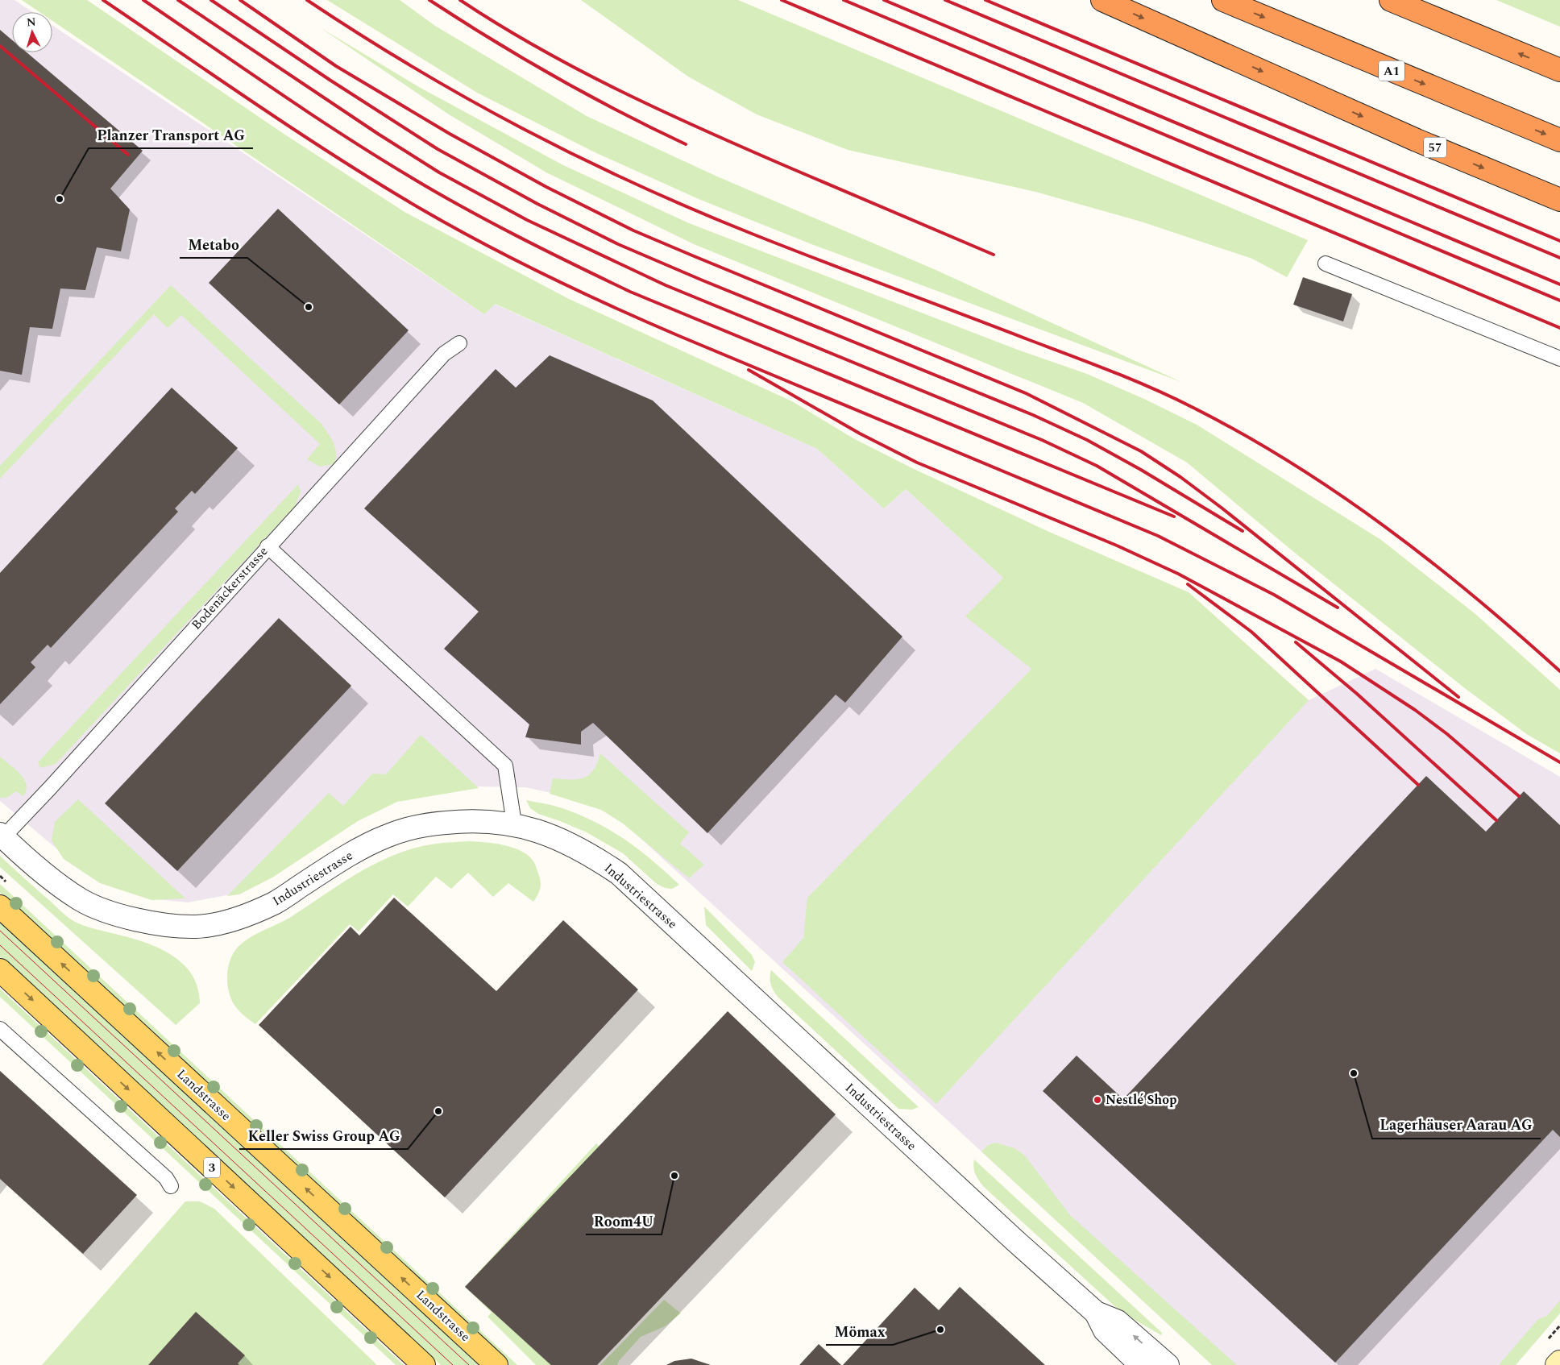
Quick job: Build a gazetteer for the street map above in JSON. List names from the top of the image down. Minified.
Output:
{"streets":{"highway":["A1","57"],"main road":["Landstrasse","3"],"street":["Industriestrasse"],"lane":["Bodenäckerstrasse"]},"crossings":[["Bodenäckerstrasse","Industriestrasse"]],"places":["Planzer Transport AG","Metabo","Lagerhäuser Aarau AG","Nestlé Shop","Keller Swiss Group AG","Room4U","Mömax"],"north":"top"}
